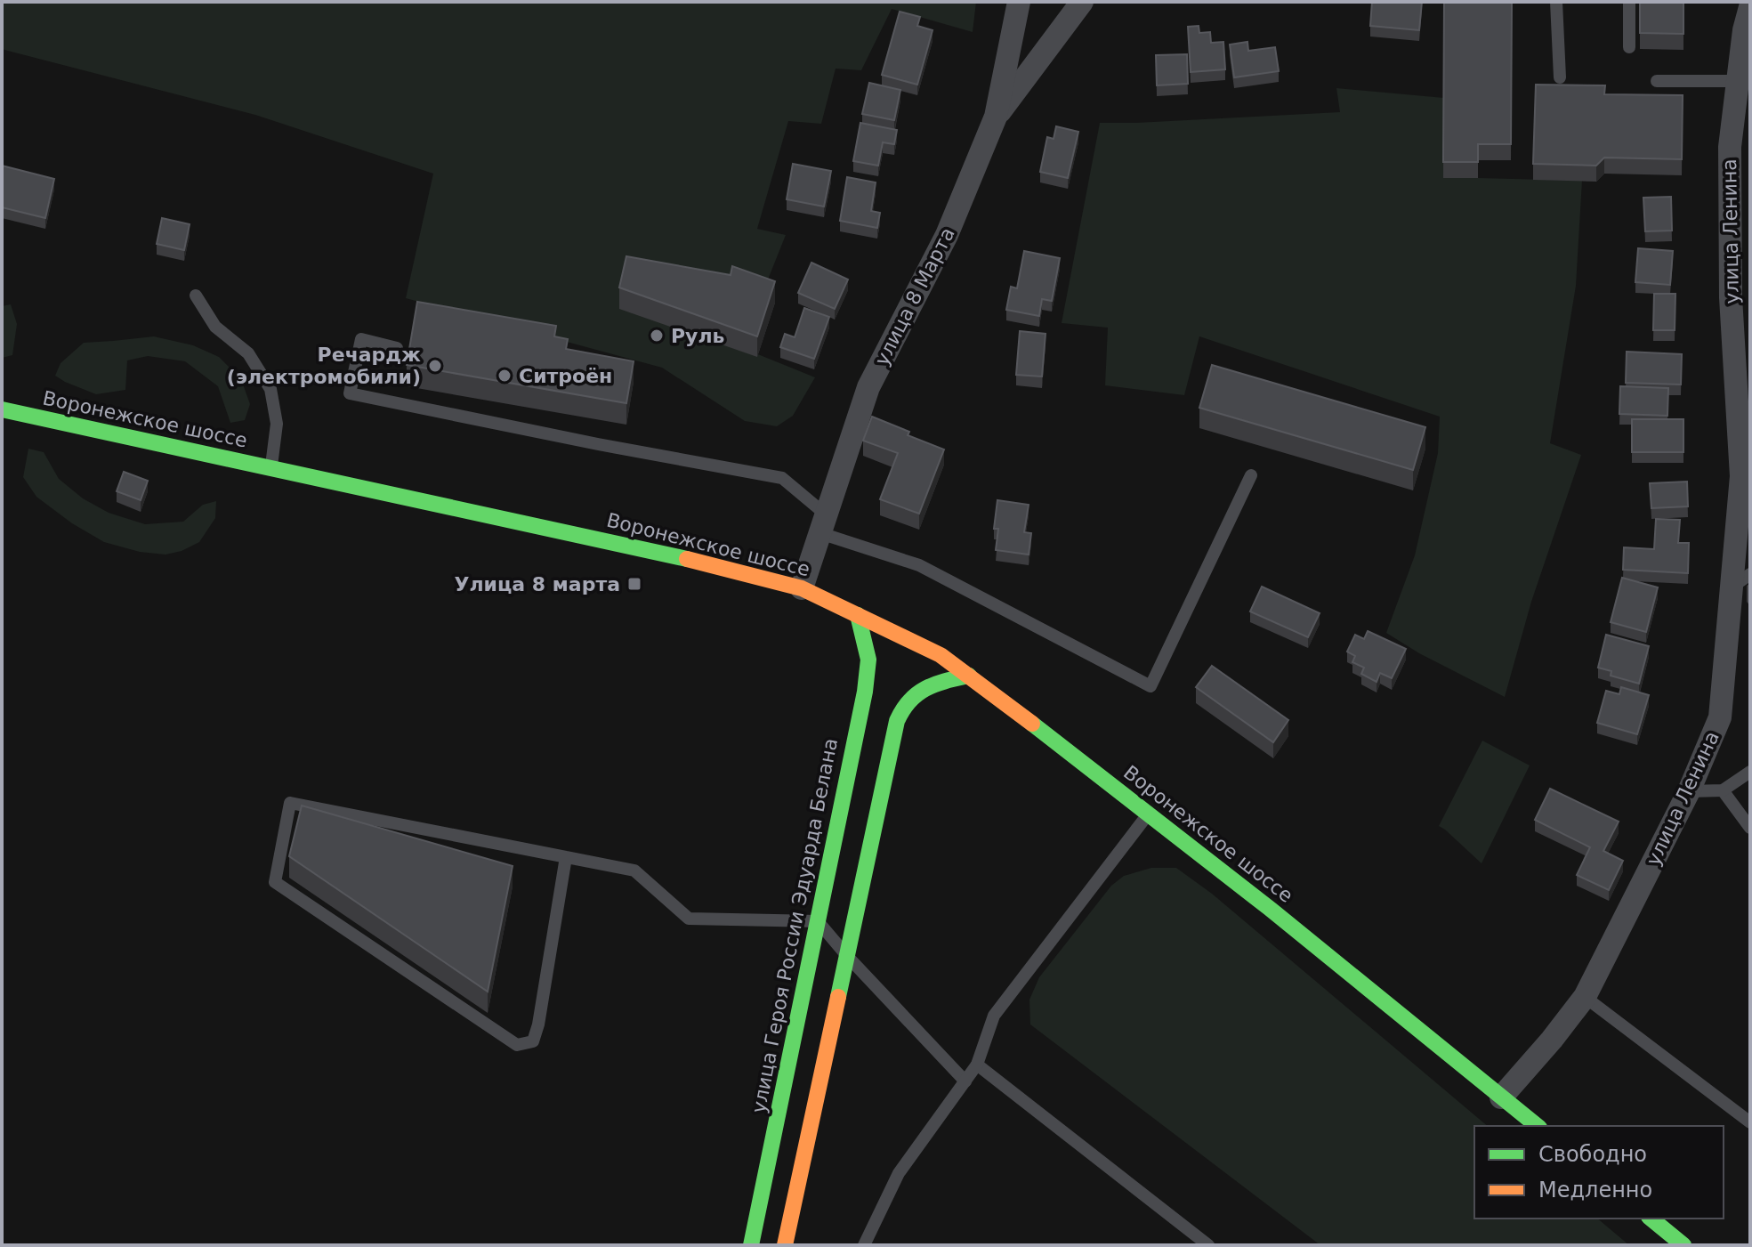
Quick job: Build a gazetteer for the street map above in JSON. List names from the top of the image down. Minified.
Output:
{"streets":{"main road":["Воронежское шоссе","улица Героя России Эдуарда Белана"],"street":["улица Ленина","улица 8 Марта"]},"crossings":[["улица Ленина","Воронежское шоссе"],["улица 8 Марта","Воронежское шоссе"],["Воронежское шоссе","улица Героя России Эдуарда Белана"]],"places":{"other":["Руль","Речардж (электромобили)","Ситроён"],"transit":["Улица 8 марта"]},"legend":["Свободно","Медленно"]}
